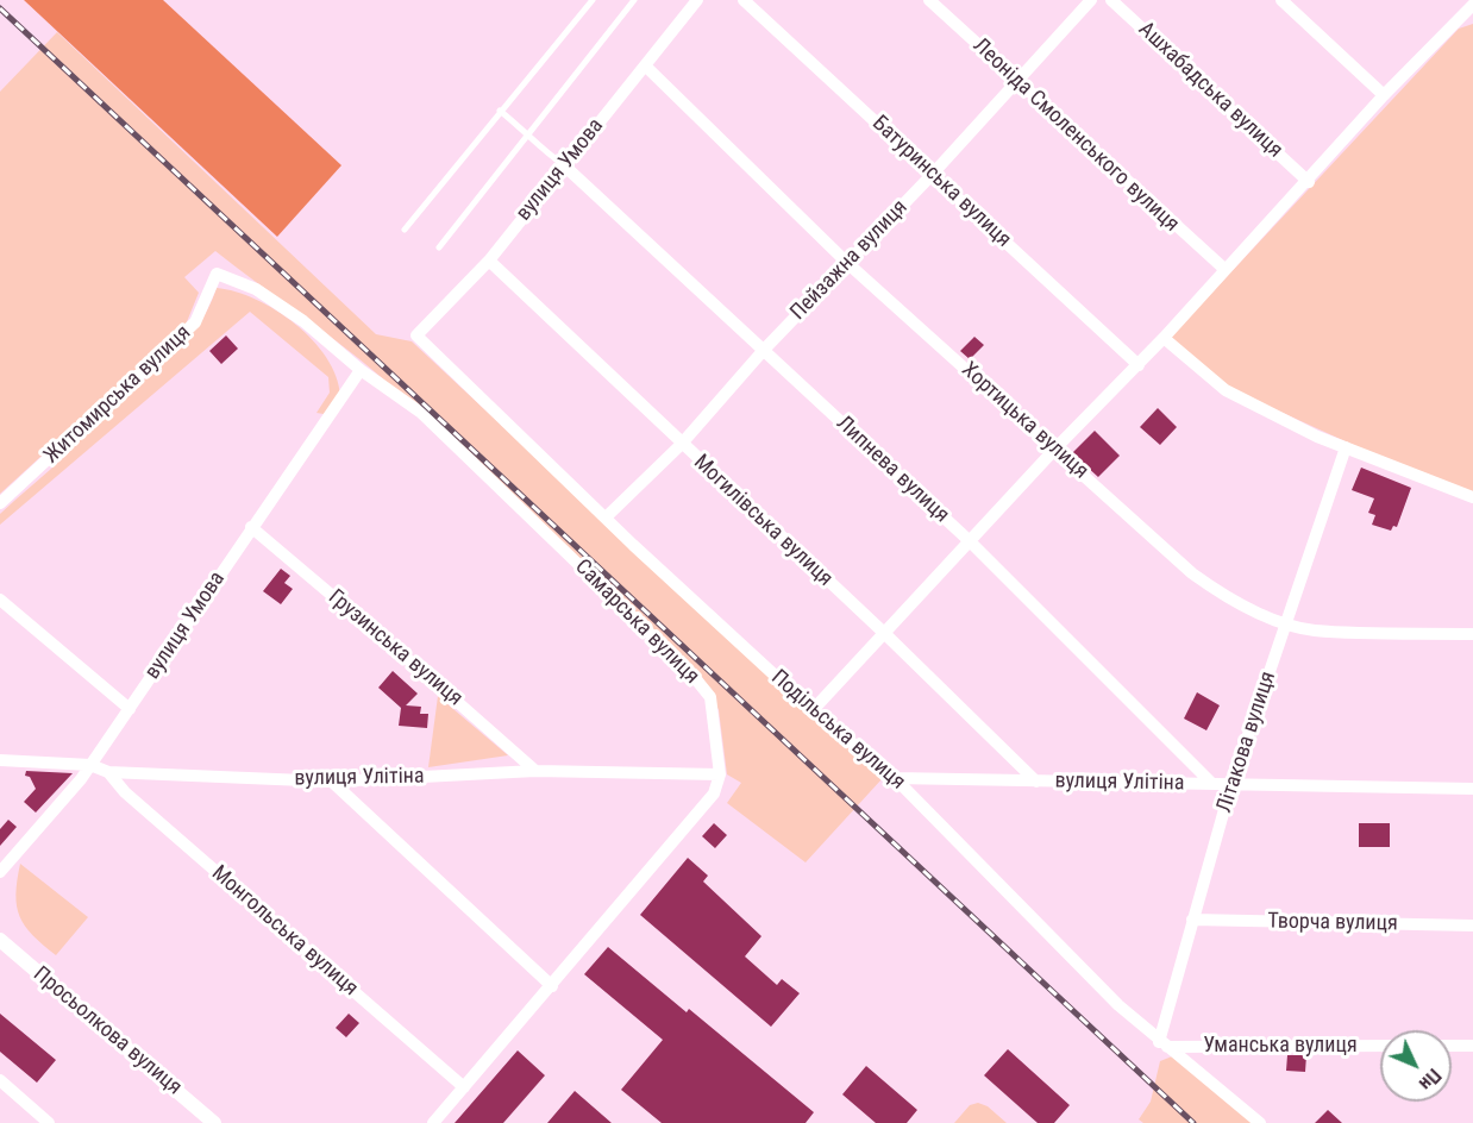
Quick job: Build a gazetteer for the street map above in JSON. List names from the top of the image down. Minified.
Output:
{"streets":{"street":["Ашхабадська вулиця","Леоніда Смоленського вулиця","вулиця Умова","Батуринська вулиця","Пейзажна вулиця","Житомирська вулиця","Хортицька вулиця","Липнева вулиця","Могилівська вулиця","Самарська вулиця","Грузинська вулиця","Подільська вулиця","Літакова вулиця","вулиця Улітіна","Творча вулиця","Монгольська вулиця","Просьолкова вулиця","Уманська вулиця"]},"crossings":[["Леоніда Смоленського вулиця","Пейзажна вулиця"],["вулиця Умова","Хортицька вулиця"],["вулиця Умова","Липнева вулиця"],["вулиця Умова","Могилівська вулиця"],["вулиця Умова","Самарська вулиця"],["вулиця Умова","Грузинська вулиця"],["вулиця Умова","Подільська вулиця"],["вулиця Умова","вулиця Улітіна"],["Батуринська вулиця","Пейзажна вулиця"],["Пейзажна вулиця","Хортицька вулиця"],["Пейзажна вулиця","Липнева вулиця"],["Пейзажна вулиця","Могилівська вулиця"],["Пейзажна вулиця","Подільська вулиця"],["Житомирська вулиця","Самарська вулиця"],["Хортицька вулиця","Літакова вулиця"],["Липнева вулиця","вулиця Улітіна"],["Могилівська вулиця","вулиця Улітіна"],["Самарська вулиця","вулиця Улітіна"],["Грузинська вулиця","вулиця Улітіна"],["Подільська вулиця","Літакова вулиця"],["Подільська вулиця","вулиця Улітіна"],["Подільська вулиця","Уманська вулиця"],["Літакова вулиця","вулиця Улітіна"],["Літакова вулиця","Творча вулиця"],["Літакова вулиця","Уманська вулиця"],["вулиця Улітіна","Монгольська вулиця"]],"north":"bottom right"}
